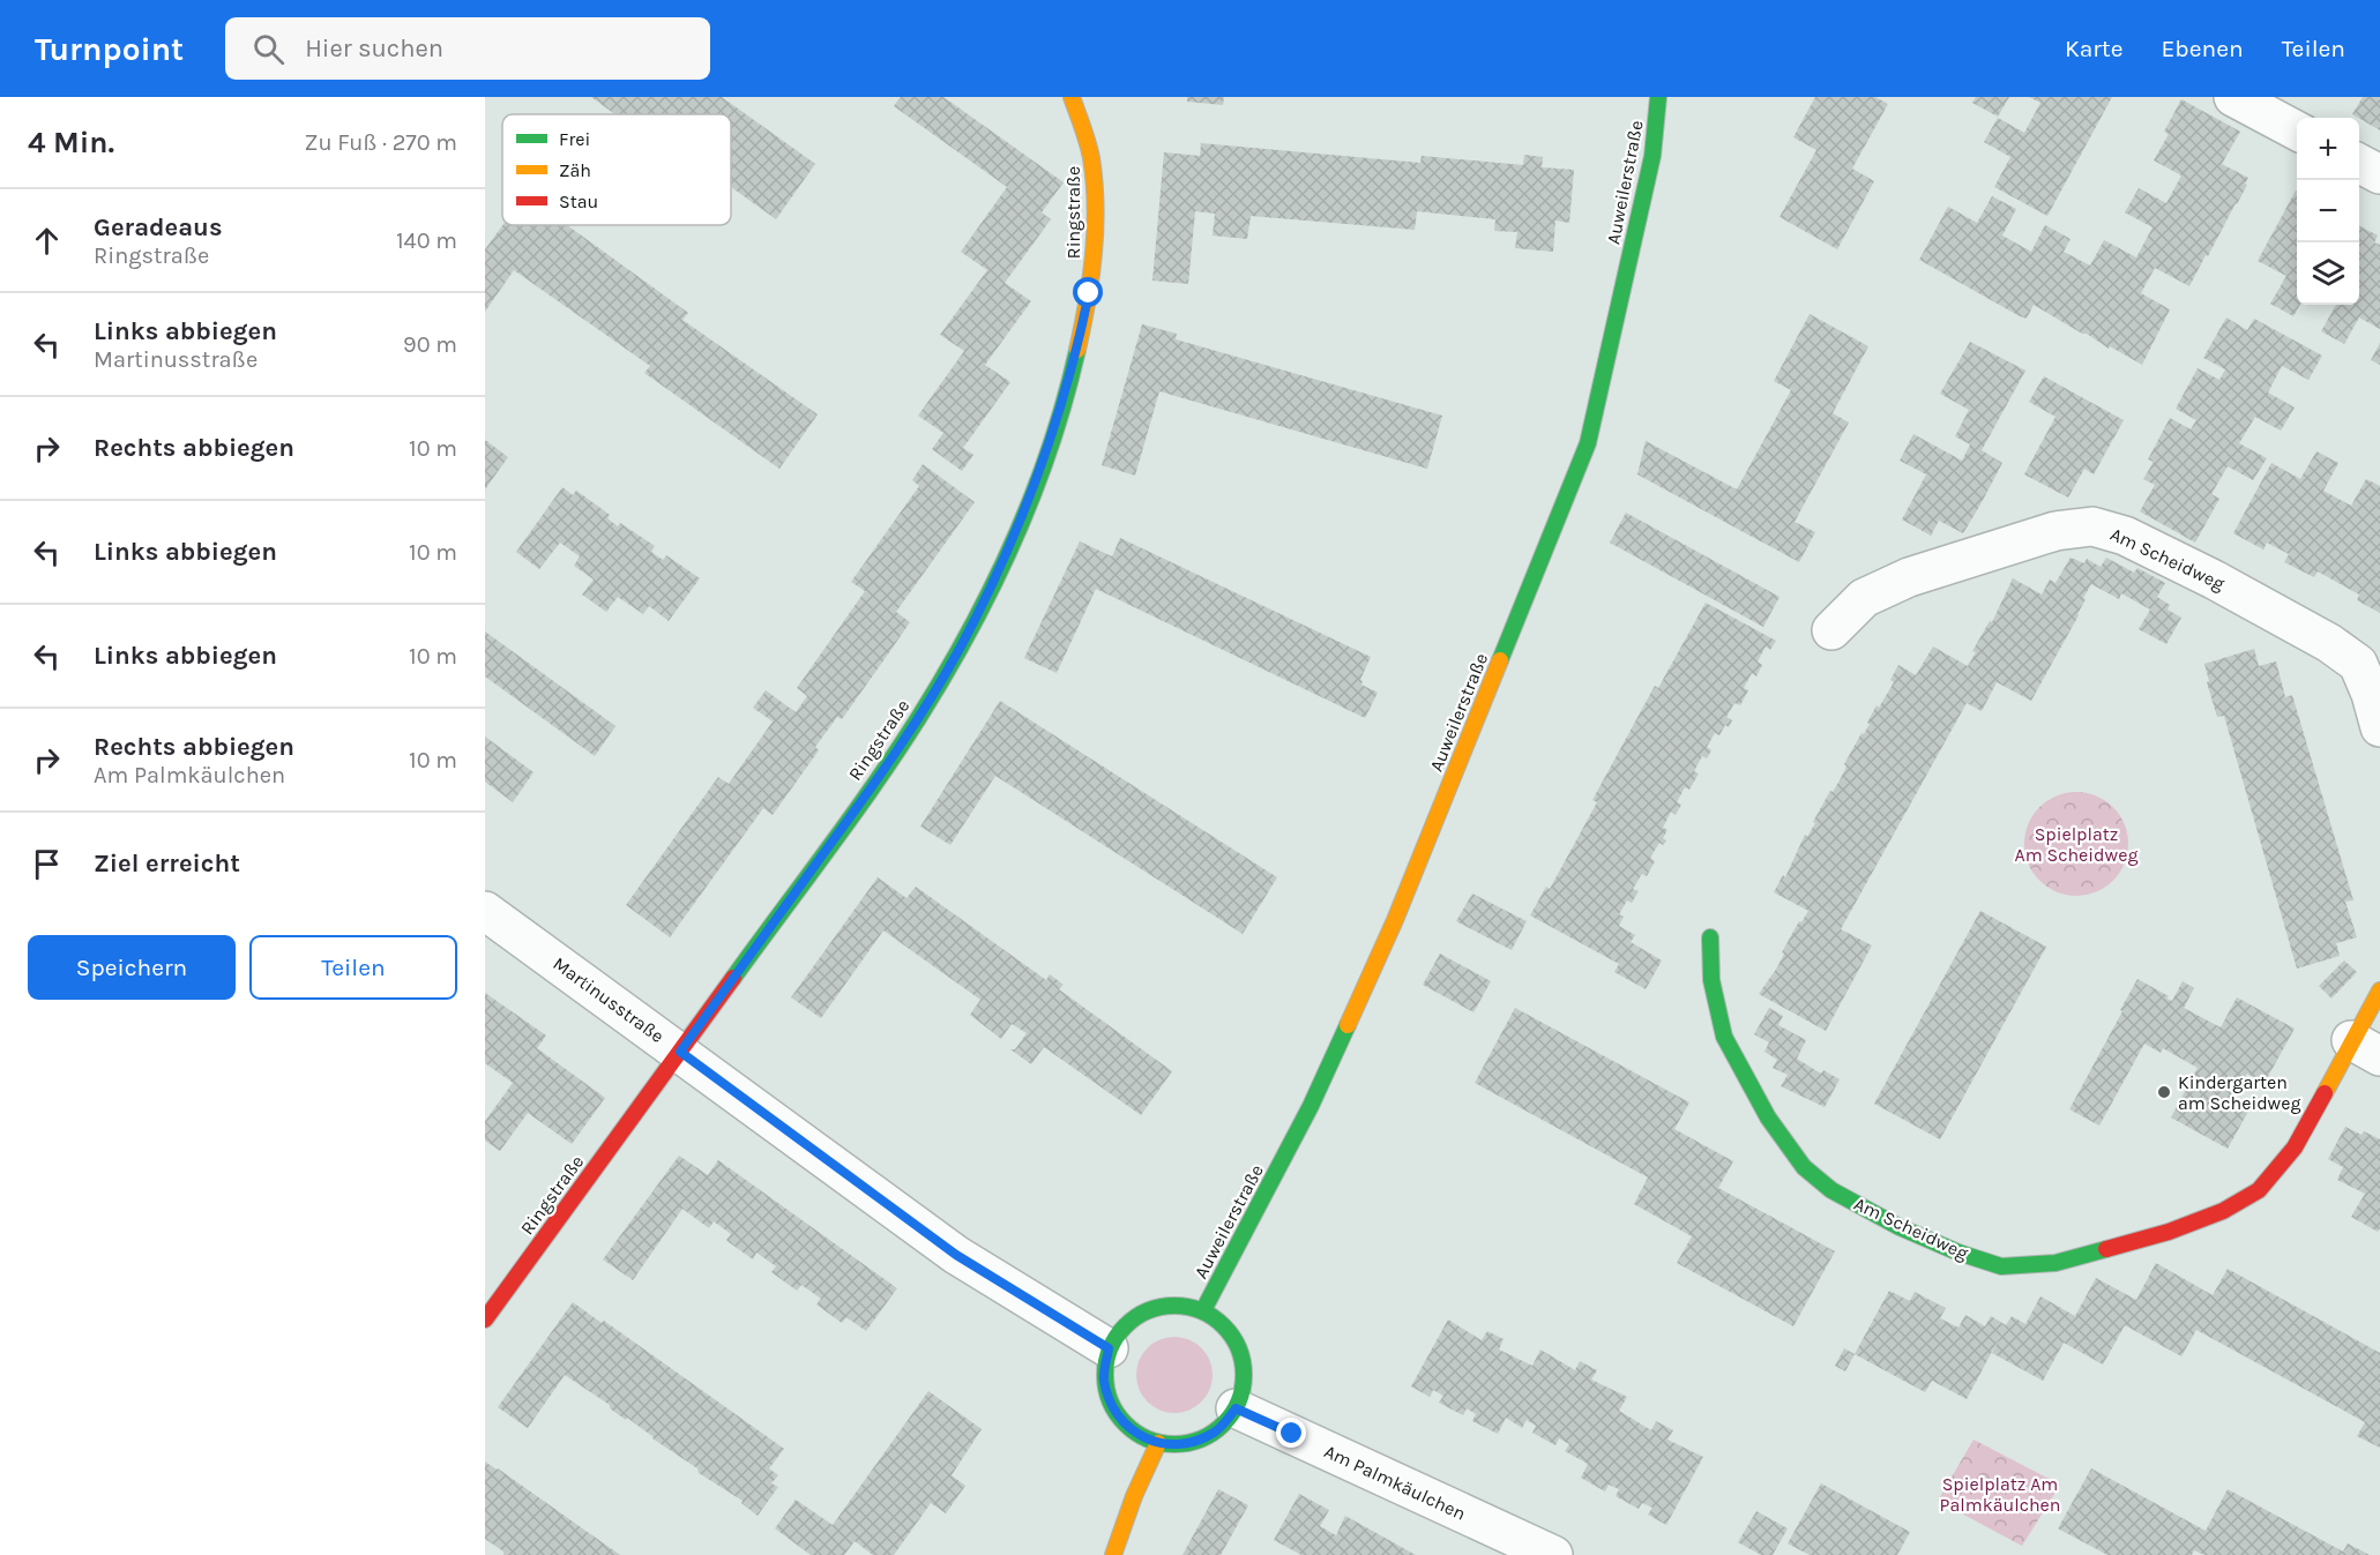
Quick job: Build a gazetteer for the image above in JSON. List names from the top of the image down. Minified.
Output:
{"streets":{"street":["Auweilerstraße","Ringstraße","Am Scheidweg","Martinusstraße","Am Palmkäulchen"]},"crossings":[["Auweilerstraße","Martinusstraße"],["Auweilerstraße","Am Palmkäulchen"],["Ringstraße","Martinusstraße"],["Martinusstraße","Am Palmkäulchen"]],"parks":["Spielplatz Am Scheidweg","Spielplatz Am Palmkäulchen"],"places":["Kindergarten am Scheidweg"],"legend":["Frei","Zäh","Stau"],"page":{"header":"Turnpoint","search":"Hier suchen","nav":["Karte","Ebenen","Teilen"],"heading":["4 Min.","Zu Fuß · 270 m"],"map_buttons":["+","−"],"list":[["Geradeaus","Ringstraße","140 m"],["Links abbiegen","Martinusstraße","90 m"],["Rechts abbiegen","10 m"],["Links abbiegen","10 m"],["Links abbiegen","10 m"],["Rechts abbiegen","Am Palmkäulchen","10 m"],"Ziel erreicht"],"buttons":["Speichern","Teilen"]}}
